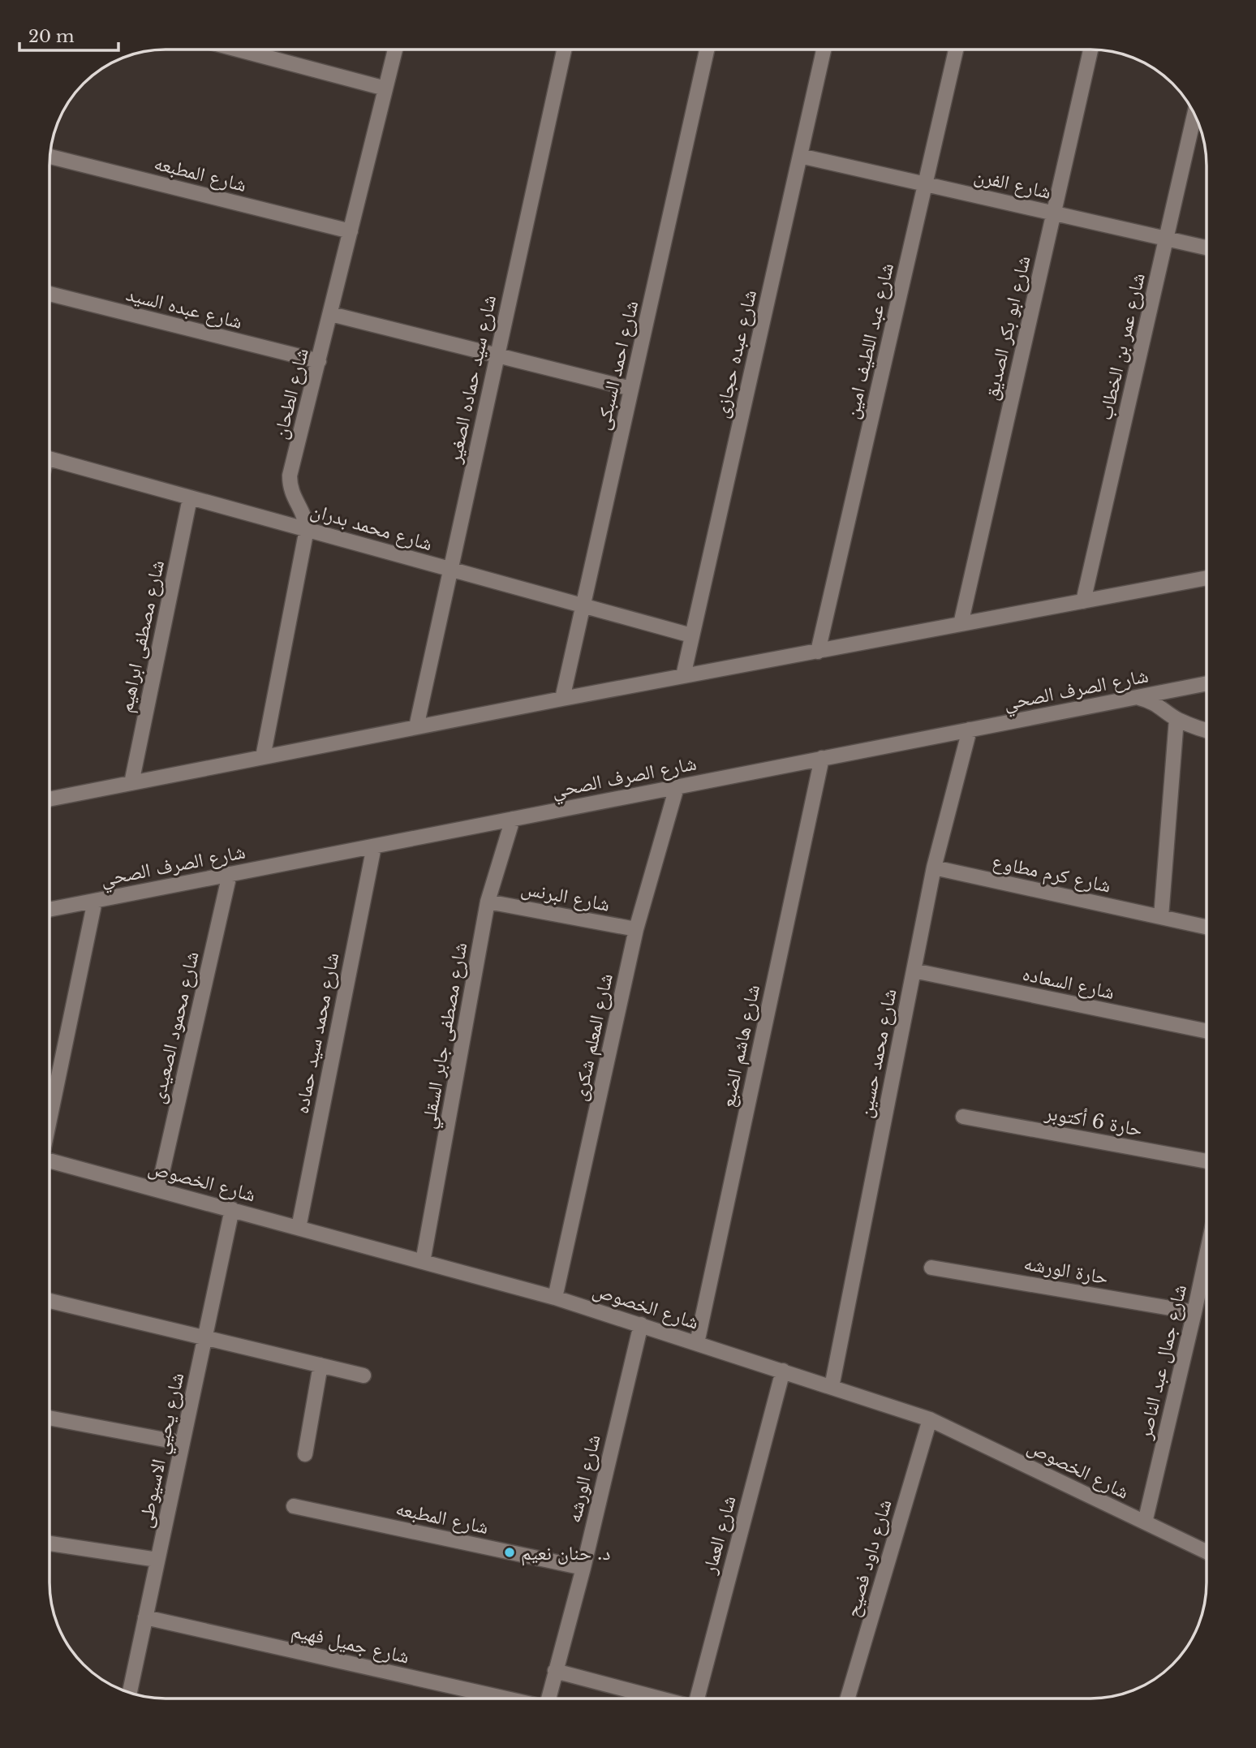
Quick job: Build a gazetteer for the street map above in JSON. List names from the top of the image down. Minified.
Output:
{"streets":{"street":["شارع المطبعه","شارع الفرن","شارع عبده السيد","شارع ابو بكر الصديق","شارع عبد اللطيف امين","شارع عمر بن الخطاب","شارع عبده حجازى","شارع احمد السبكى","شارع سيد حماده الصغير","شارع الطحان","شارع محمد بدران","شارع مصطفى ابراهيم","شارع الصرف الصحي","شارع كرم مطاوع","شارع البرنس","شارع السعاده","شارع محمود الصعيدى","شارع محمد سيد حماده","شارع مصطفى جابر السقلي","شارع المعلم شكرى","شارع هاشم الضبع","شارع محمد حسين","حارة 6 أكتوبر","شارع الخصوص","حارة الورشه","شارع جمال عبد الناصر","شارع يحيي الاسيوطى","شارع الورشه","شارع العمار","شارع داود فصيح","شارع جميل فهيم"]},"crossings":[["شارع المطبعه","شارع الطحان"],["شارع المطبعه","شارع الورشه"],["شارع الفرن","شارع ابو بكر الصديق"],["شارع الفرن","شارع عبد اللطيف امين"],["شارع الفرن","شارع عمر بن الخطاب"],["شارع الفرن","شارع عبده حجازى"],["شارع عبده السيد","شارع الطحان"],["شارع عبده حجازى","شارع محمد بدران"],["شارع احمد السبكى","شارع محمد بدران"],["شارع سيد حماده الصغير","شارع محمد بدران"],["شارع الطحان","شارع محمد بدران"],["شارع محمد بدران","شارع مصطفى ابراهيم"],["شارع الصرف الصحي","شارع محمود الصعيدى"],["شارع الصرف الصحي","شارع محمد سيد حماده"],["شارع الصرف الصحي","شارع مصطفى جابر السقلي"],["شارع الصرف الصحي","شارع المعلم شكرى"],["شارع الصرف الصحي","شارع هاشم الضبع"],["شارع الصرف الصحي","شارع محمد حسين"],["شارع كرم مطاوع","شارع محمد حسين"],["شارع البرنس","شارع مصطفى جابر السقلي"],["شارع البرنس","شارع المعلم شكرى"],["شارع السعاده","شارع محمد حسين"],["شارع محمود الصعيدى","شارع الخصوص"],["شارع محمد سيد حماده","شارع الخصوص"],["شارع مصطفى جابر السقلي","شارع الخصوص"],["شارع المعلم شكرى","شارع الخصوص"],["شارع هاشم الضبع","شارع الخصوص"],["شارع محمد حسين","شارع الخصوص"],["شارع الخصوص","شارع جمال عبد الناصر"],["شارع الخصوص","شارع يحيي الاسيوطى"],["شارع الخصوص","شارع الورشه"],["شارع الخصوص","شارع العمار"],["شارع الخصوص","شارع داود فصيح"],["حارة الورشه","شارع جمال عبد الناصر"],["شارع يحيي الاسيوطى","شارع جميل فهيم"]],"places":["د. حنان نعيم"],"scale_bar":"20 m"}
